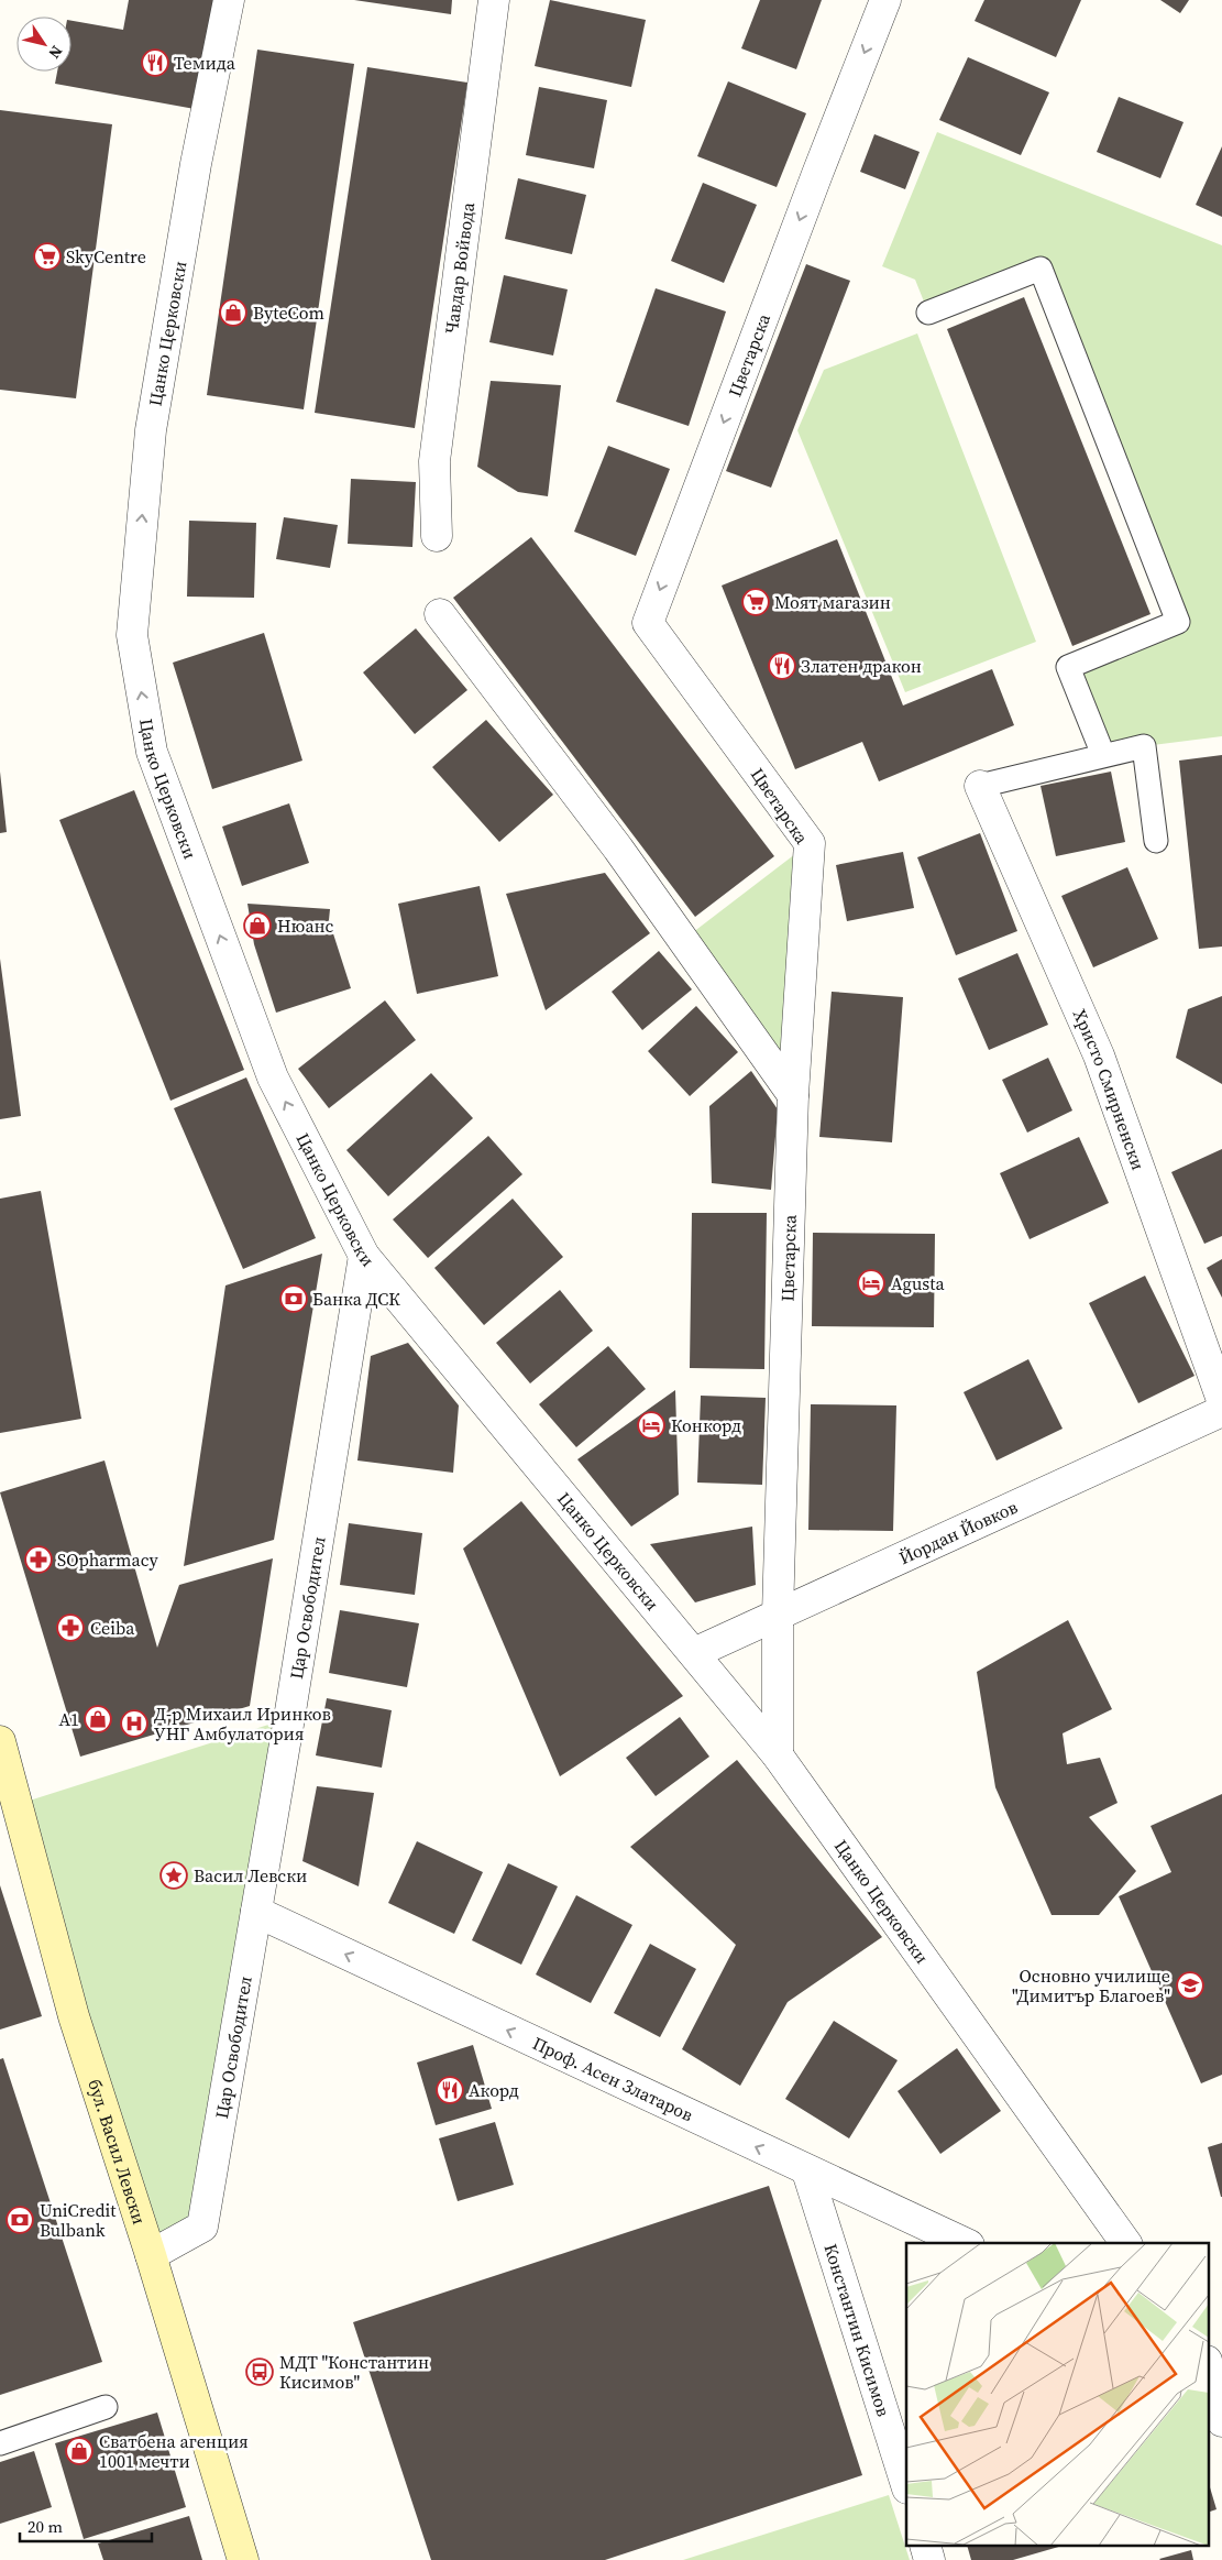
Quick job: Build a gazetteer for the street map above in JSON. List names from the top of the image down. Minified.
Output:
{"streets":{"main road":["бул. Васил Левски"],"street":["Чавдар Войвода","Цанко Церковски","Цветарска","Христо Смирненски","Йордан Йовков","Цар Освободител","Проф. Асен Златаров","Константин Кисимов"]},"crossings":[["Цанко Церковски","Цветарска"],["Цанко Церковски","Йордан Йовков"],["Цанко Церковски","Цар Освободител"],["Цветарска","Йордан Йовков"],["Цар Освободител","Проф. Асен Златаров"],["Цар Освободител","бул. Васил Левски"],["Проф. Асен Златаров","Константин Кисимов"]],"one_way":["Цанко Церковски","Цветарска","Проф. Асен Златаров"],"places":{"restaurant":["Темида","Златен дракон","Акорд"],"supermarket":["SkyCentre","Моят магазин"],"shop":["ByteCom","Нюанс","A1","Сватбена агенция 1001 мечти"],"hotel":["Agusta","Конкорд"],"bank":["Банка ДСК","UniCredit Bulbank"],"pharmacy":["SOpharmacy","Ceiba"],"hospital":["Д-р Михаил Иринков УНГ Амбулатория"],"place":["Васил Левски"],"school or university":["Основно училище \"Димитър Благоев\""],"bus stop":["МДТ \"Константин Кисимов\""]},"scale_bar":"20 m","north":"bottom right"}
